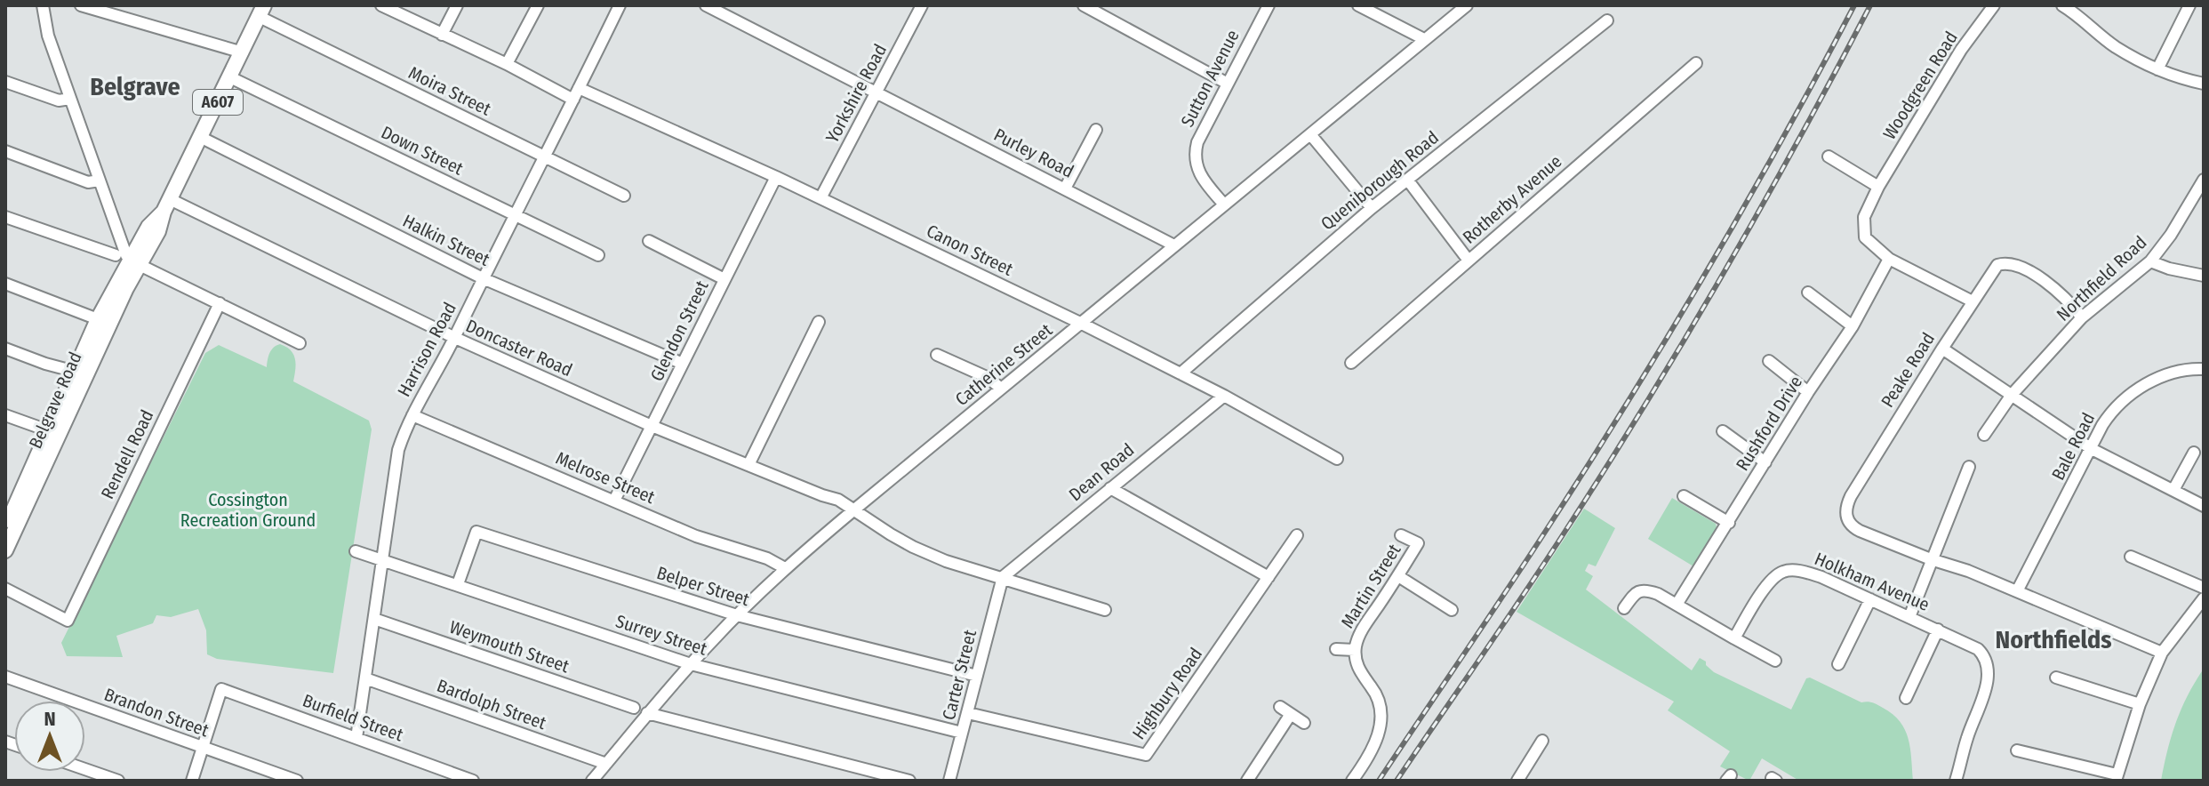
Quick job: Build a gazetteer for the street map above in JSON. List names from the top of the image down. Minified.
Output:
{"streets":{"main road":["A607","Belgrave Road"],"street":["Sutton Avenue","Woodgreen Road","Moira Street","Yorkshire Road","Down Street","Purley Road","Queniborough Road","Rotherby Avenue","Halkin Street","Canon Street","Northfield Road","Glendon Street","Doncaster Road","Harrison Road","Catherine Street","Peake Road","Rushford Drive","Bale Road","Rendell Road","Dean Road","Melrose Street","Holkham Avenue","Belper Street","Martin Street","Surrey Street","Weymouth Street","Carter Street","Highbury Road","Bardolph Street","Brandon Street","Burfield Street"]},"crossings":[["Sutton Avenue","Catherine Street"],["Woodgreen Road","Peake Road"],["Woodgreen Road","Rushford Drive"],["Moira Street","A607"],["Moira Street","Harrison Road"],["Yorkshire Road","Purley Road"],["Yorkshire Road","Canon Street"],["A607","Down Street"],["A607","Halkin Street"],["A607","Doncaster Road"],["A607","Belgrave Road"],["Down Street","Harrison Road"],["Purley Road","Catherine Street"],["Queniborough Road","Canon Street"],["Halkin Street","Glendon Street"],["Halkin Street","Harrison Road"],["Canon Street","Glendon Street"],["Canon Street","Harrison Road"],["Canon Street","Catherine Street"],["Canon Street","Dean Road"],["Northfield Road","Peake Road"],["Glendon Street","Doncaster Road"],["Glendon Street","Melrose Street"],["Doncaster Road","Harrison Road"],["Doncaster Road","Catherine Street"],["Doncaster Road","Dean Road"],["Doncaster Road","Carter Street"],["Harrison Road","Melrose Street"],["Harrison Road","Surrey Street"],["Harrison Road","Weymouth Street"],["Harrison Road","Bardolph Street"],["Harrison Road","Burfield Street"],["Catherine Street","Melrose Street"],["Catherine Street","Belper Street"],["Catherine Street","Surrey Street"],["Catherine Street","Bardolph Street"],["Dean Road","Carter Street"],["Belper Street","Surrey Street"],["Belper Street","Carter Street"],["Surrey Street","Carter Street"],["Carter Street","Highbury Road"],["Brandon Street","Burfield Street"]],"districts":["Belgrave","Northfields"],"parks":["Cossington Recreation Ground"],"north":"top"}
